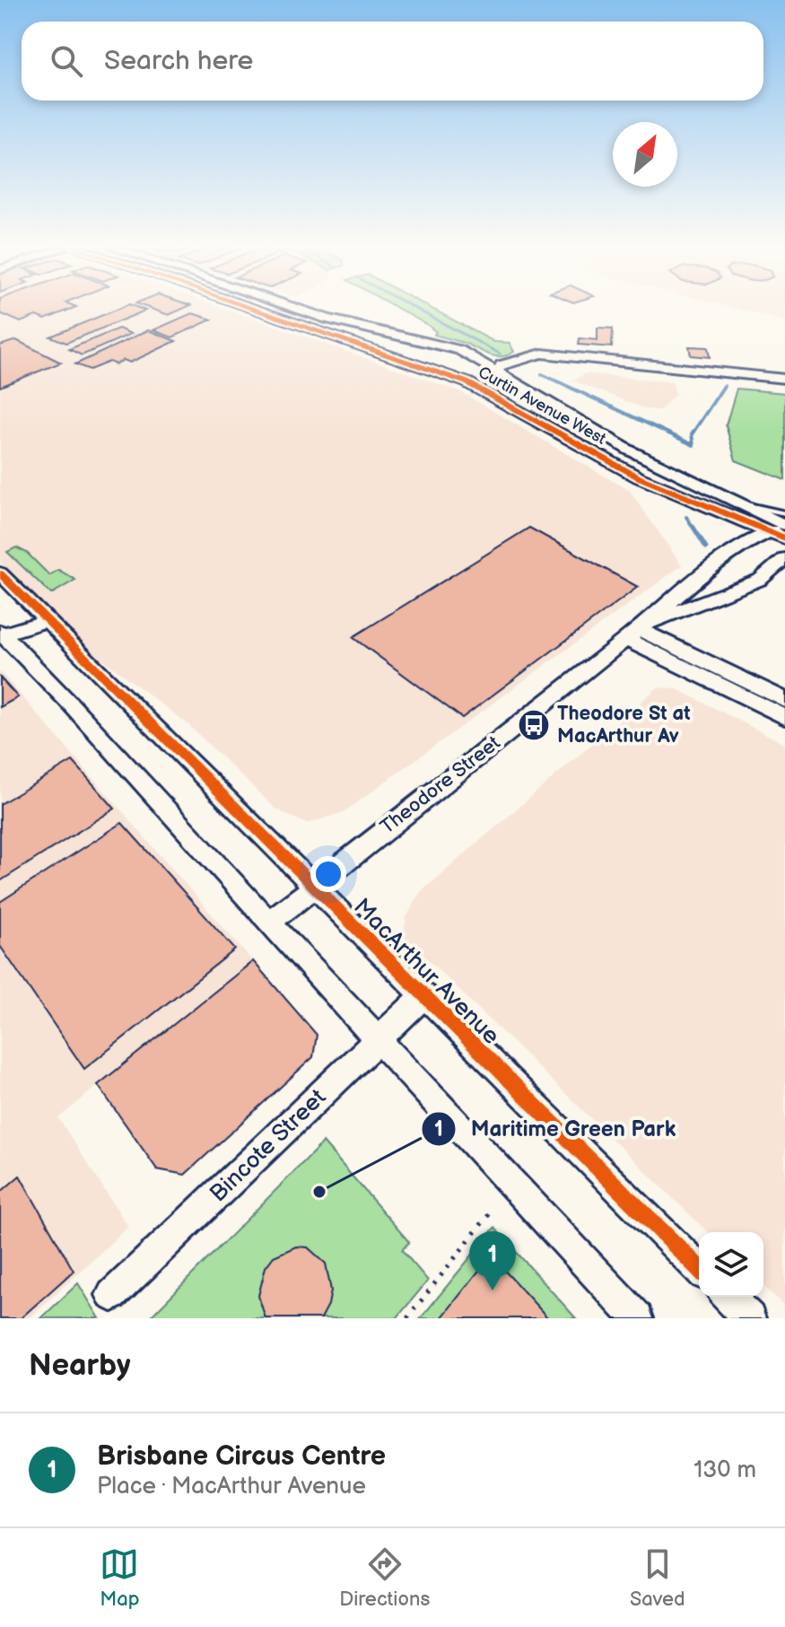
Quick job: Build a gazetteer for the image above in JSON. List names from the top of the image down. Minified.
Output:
{"streets":{"street":["Curtin Avenue West","Theodore Street","MacArthur Avenue","Bincote Street"]},"crossings":[["Curtin Avenue West","Theodore Street"],["Theodore Street","MacArthur Avenue"],["MacArthur Avenue","Bincote Street"]],"places":{"bus stop":["Theodore St at MacArthur Av"],"other":["Maritime Green Park"]},"north":"top right","page":{"search":"Search here","pins":"1","heading":"Nearby","list":[{"mark":"1","name":"Brisbane Circus Centre","note":"Place · MacArthur Avenue","value":"130 m"}],"nav":["Map","Directions","Saved"]}}
